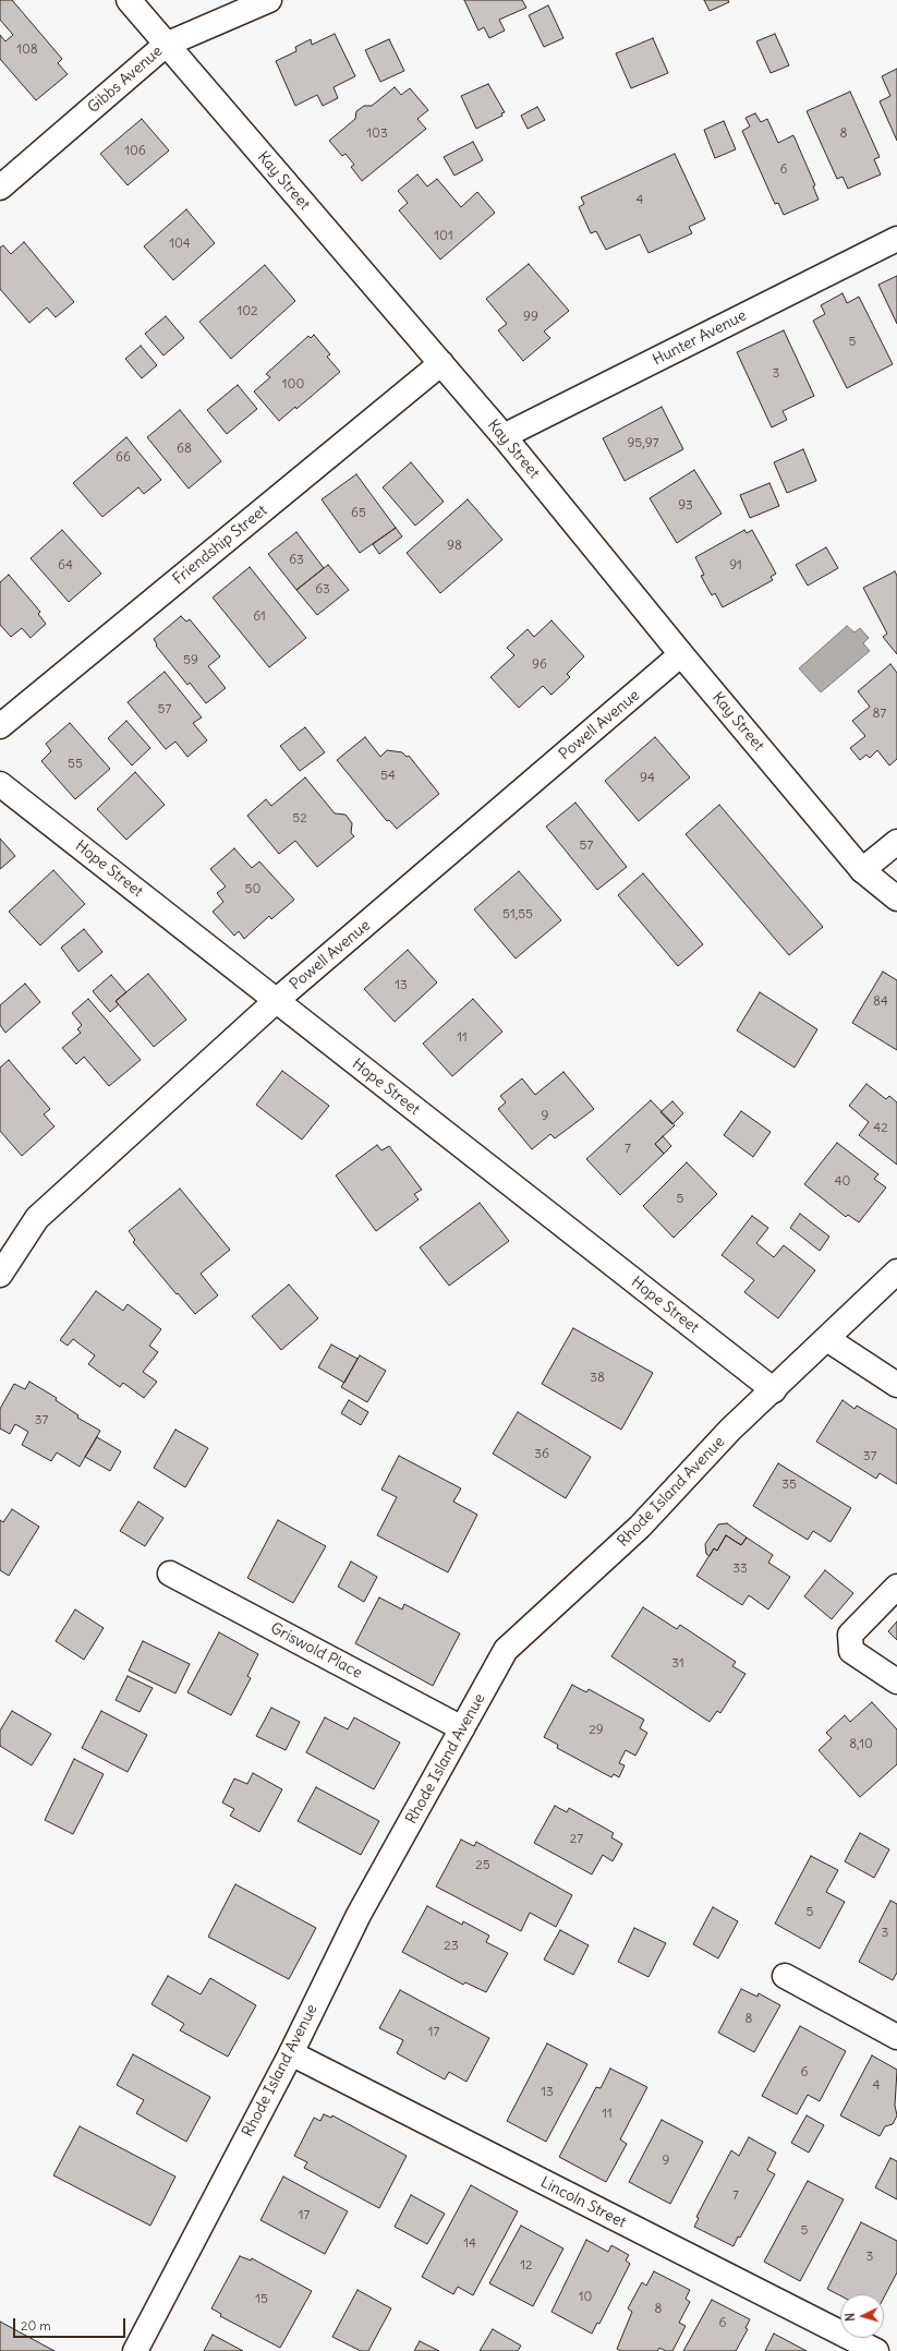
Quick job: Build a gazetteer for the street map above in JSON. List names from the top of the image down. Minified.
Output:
{"streets":{"street":["Gibbs Avenue","Kay Street","Hunter Avenue","Friendship Street","Powell Avenue","Hope Street","Rhode Island Avenue","Griswold Place","Lincoln Street"]},"crossings":[["Gibbs Avenue","Kay Street"],["Kay Street","Hunter Avenue"],["Kay Street","Friendship Street"],["Kay Street","Powell Avenue"],["Powell Avenue","Hope Street"],["Hope Street","Rhode Island Avenue"],["Rhode Island Avenue","Griswold Place"],["Rhode Island Avenue","Lincoln Street"]],"house_numbers":["108","103","8","106","6","4","101","104","102","99","5","3","100","95,97","68","66","93","65","98","63","64","91","63","61","59","96","57","87","55","54","94","52","57","50","51,55","13","84","11","9","42","7","40","5","38","37","36","37","35","33","31","29","8,10","27","25","5","3","23","8","17","6","4","13","11","9","7","17","5","14","3","12","10","15","8","6"],"scale_bar":"20 m","north":"left"}
